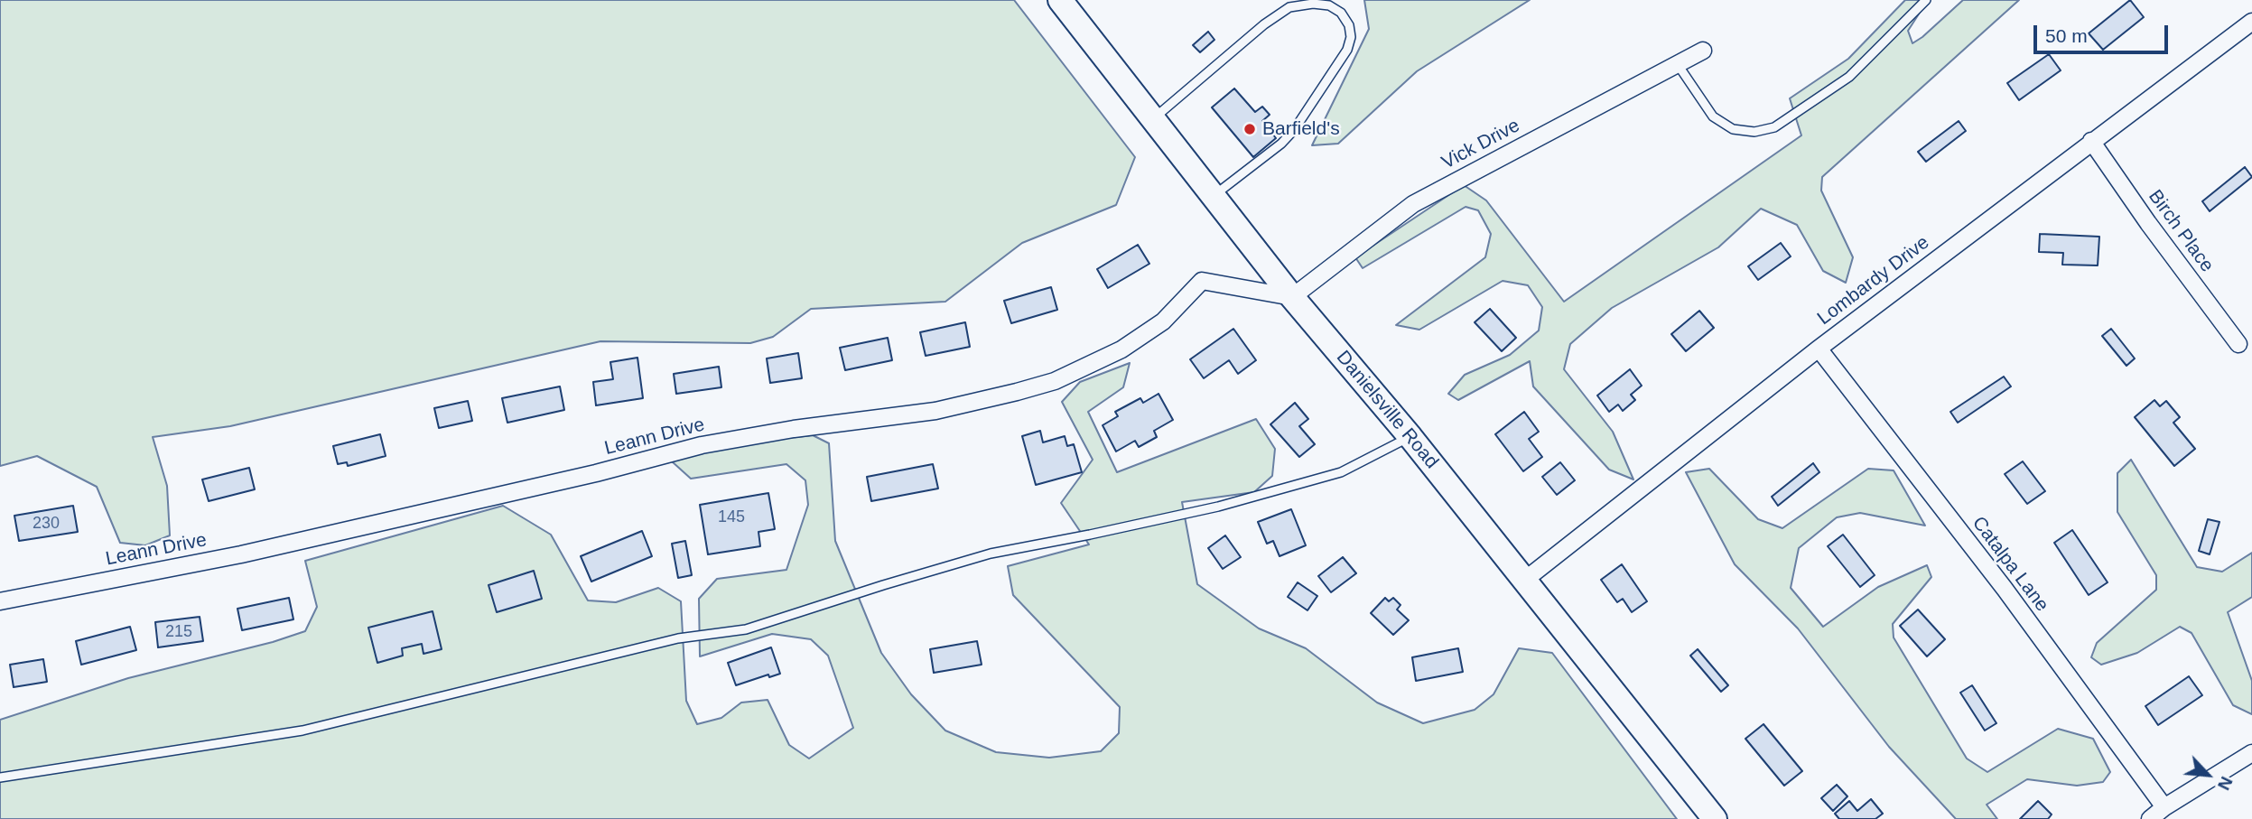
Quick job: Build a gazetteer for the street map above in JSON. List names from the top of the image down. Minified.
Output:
{"streets":{"main road":["Danielsville Road"],"street":["Vick Drive","Birch Place","Lombardy Drive","Leann Drive","Catalpa Lane"]},"crossings":[["Vick Drive","Danielsville Road"],["Vick Drive","Leann Drive"],["Birch Place","Lombardy Drive"],["Lombardy Drive","Danielsville Road"],["Lombardy Drive","Catalpa Lane"],["Danielsville Road","Leann Drive"]],"places":["Barfield's"],"house_numbers":["145","230","215"],"scale_bar":"50 m","north":"bottom right"}
